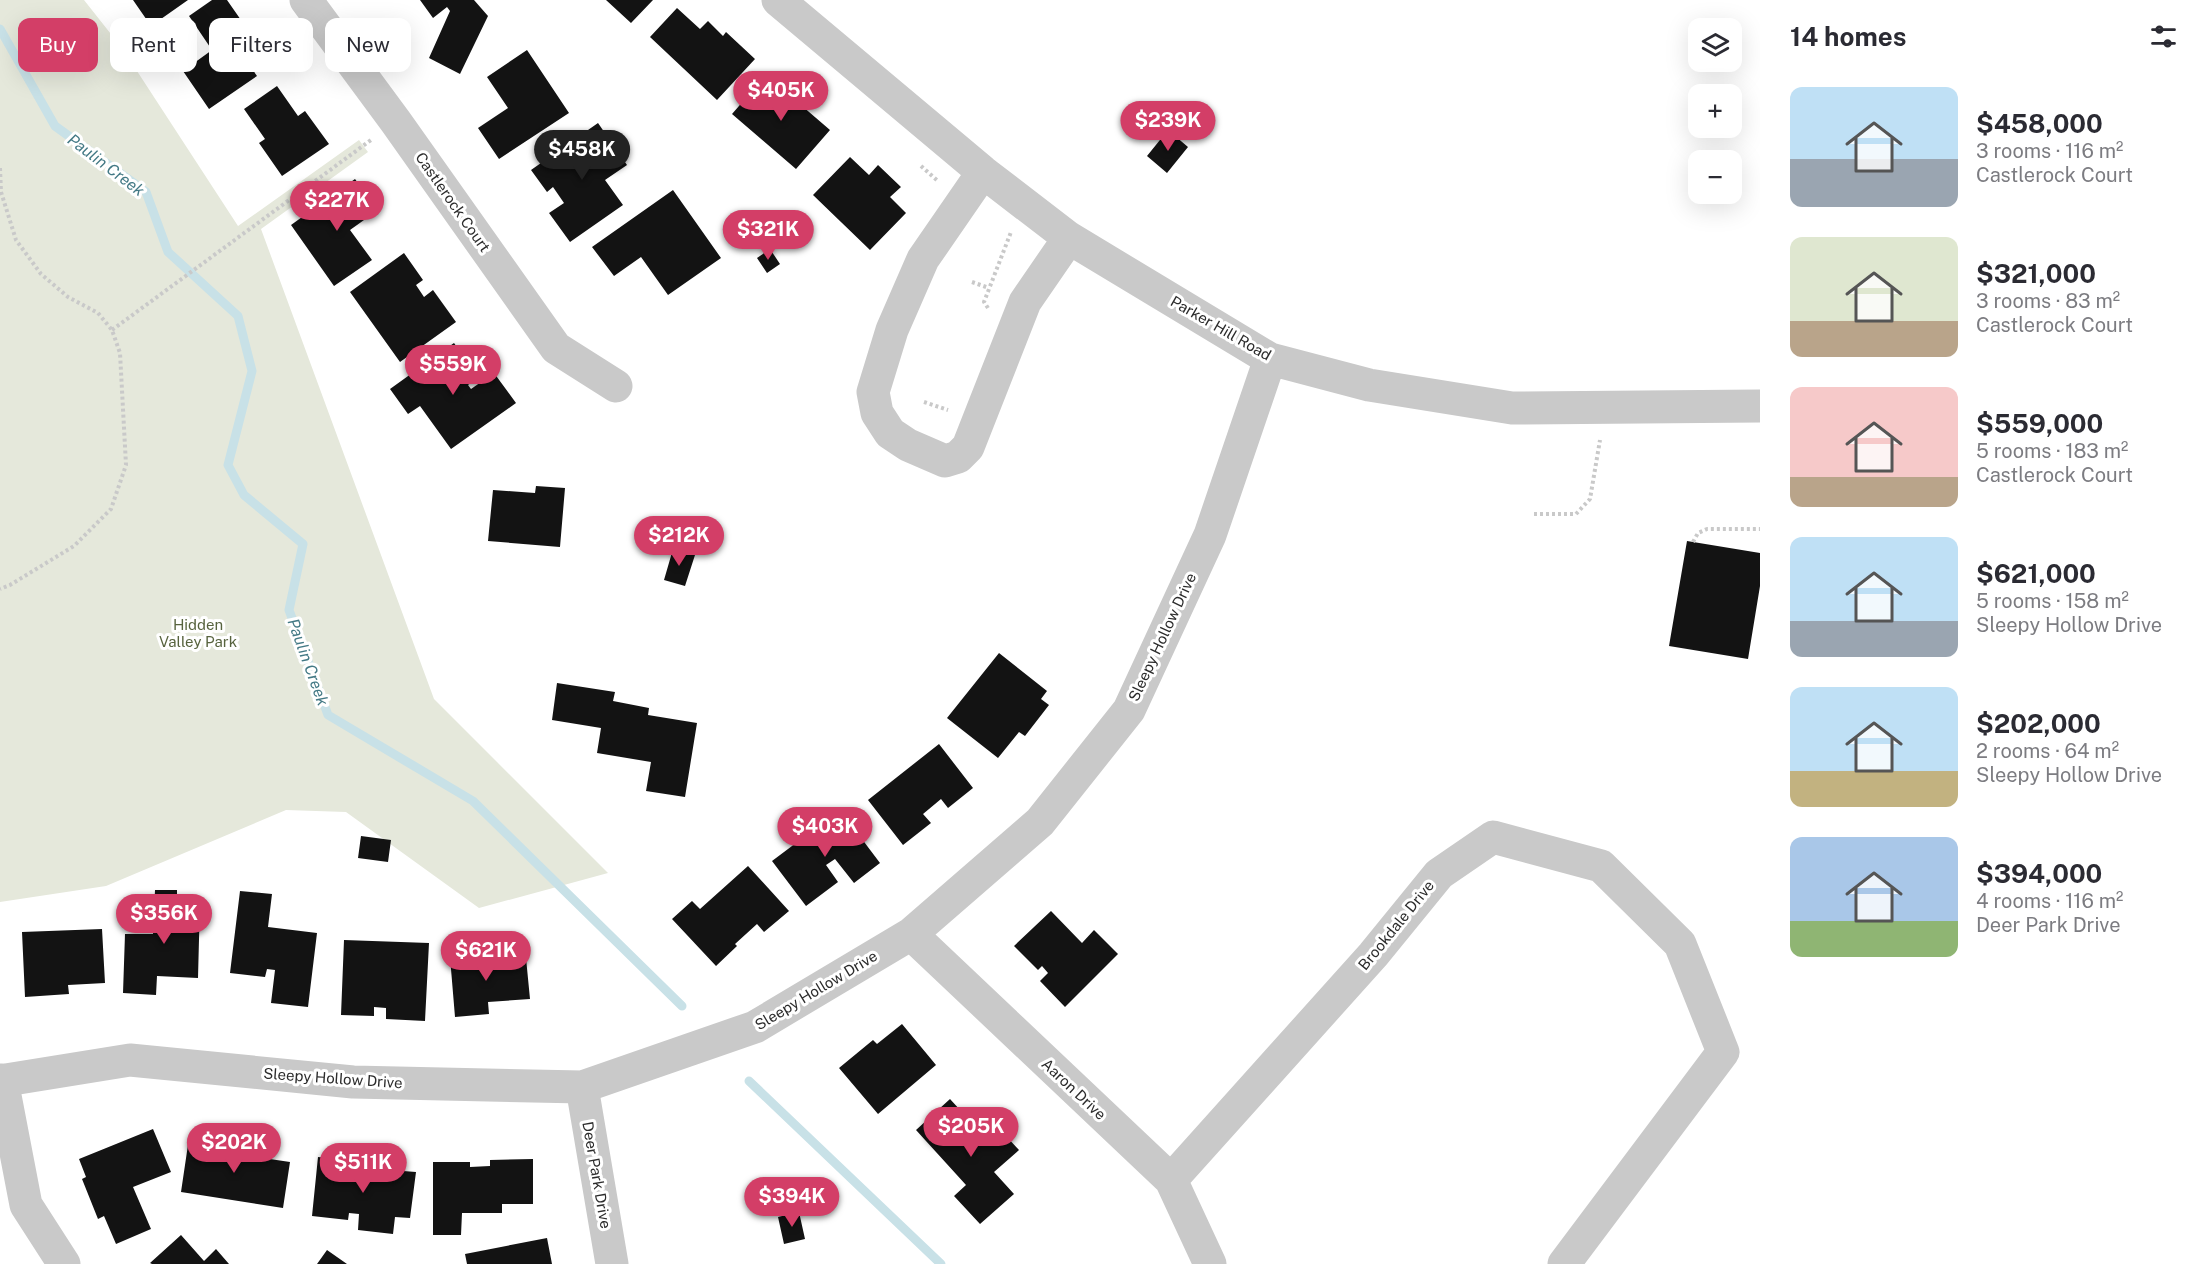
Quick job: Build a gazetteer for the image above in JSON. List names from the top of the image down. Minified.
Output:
{"streets":{"street":["Castlerock Court","Parker Hill Road","Sleepy Hollow Drive","Brookdale Drive","Aaron Drive","Deer Park Drive"]},"crossings":[["Parker Hill Road","Sleepy Hollow Drive"],["Sleepy Hollow Drive","Aaron Drive"],["Sleepy Hollow Drive","Deer Park Drive"],["Brookdale Drive","Aaron Drive"]],"water":["Paulin Creek"],"parks":["Hidden Valley Park"],"page":{"heading":"14 homes","map_buttons":["+","−"],"chip":["Buy","Rent","Filters","New"],"price":["$405K","$239K","$458K","$227K","$321K","$559K","$212K","$403K","$356K","$621K","$205K","$202K","$511K","$394K"],"list":[{"name":"$458,000","note":"3 rooms · 116 m² · Castlerock Court"},{"name":"$321,000","note":"3 rooms · 83 m² · Castlerock Court"},{"name":"$559,000","note":"5 rooms · 183 m² · Castlerock Court"},{"name":"$621,000","note":"5 rooms · 158 m² · Sleepy Hollow Drive"},{"name":"$202,000","note":"2 rooms · 64 m² · Sleepy Hollow Drive"},{"name":"$394,000","note":"4 rooms · 116 m² · Deer Park Drive"}]}}
